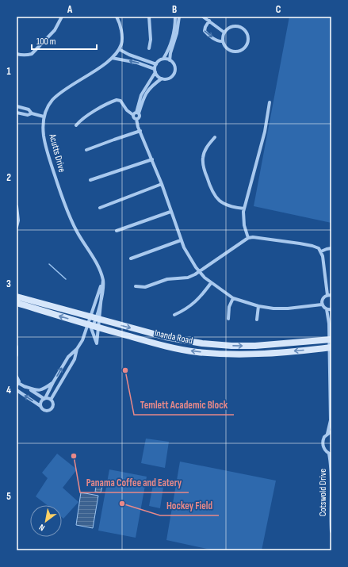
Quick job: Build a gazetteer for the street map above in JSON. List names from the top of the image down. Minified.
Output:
{"streets":{"main road":["Inanda Road"],"street":["Acutts Drive","Cotswold Drive"]},"crossings":[["Acutts Drive","Inanda Road"]],"places":["Temlett Academic Block","Panama Coffee and Eatery","Hockey Field"],"scale_bar":"100 m","north":"bottom left","grid":{"columns":["A","B","C"],"rows":["1","2","3","4","5"]}}
